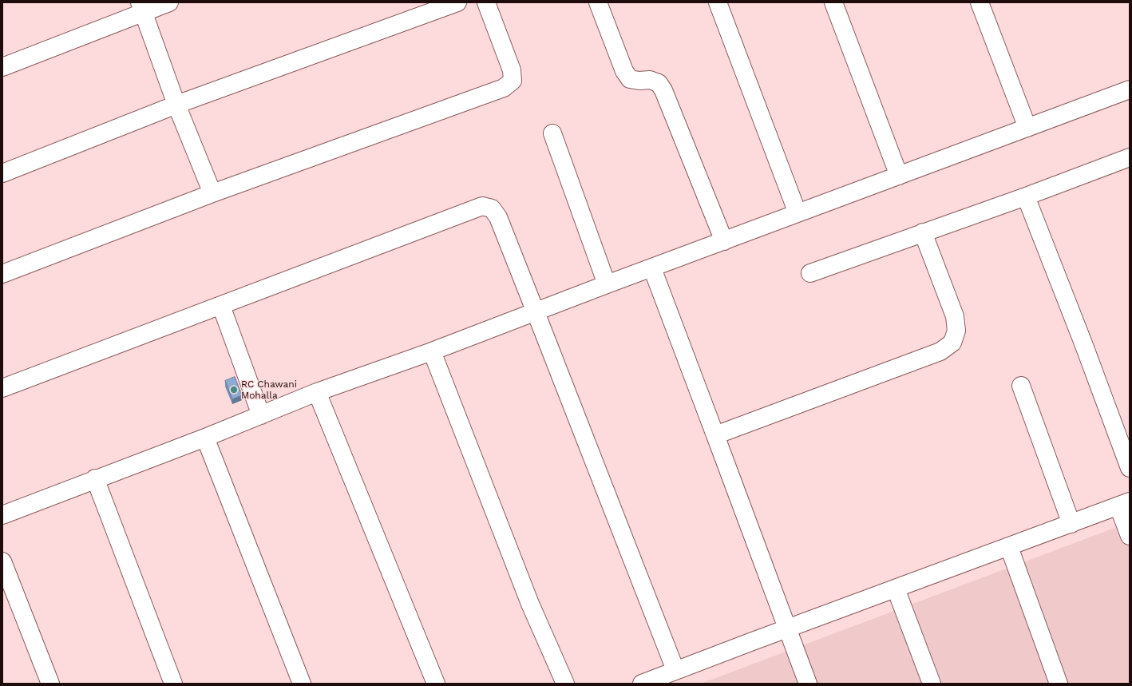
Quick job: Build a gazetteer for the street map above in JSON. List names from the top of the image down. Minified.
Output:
{"places":["RC Chawani Mohalla"]}
